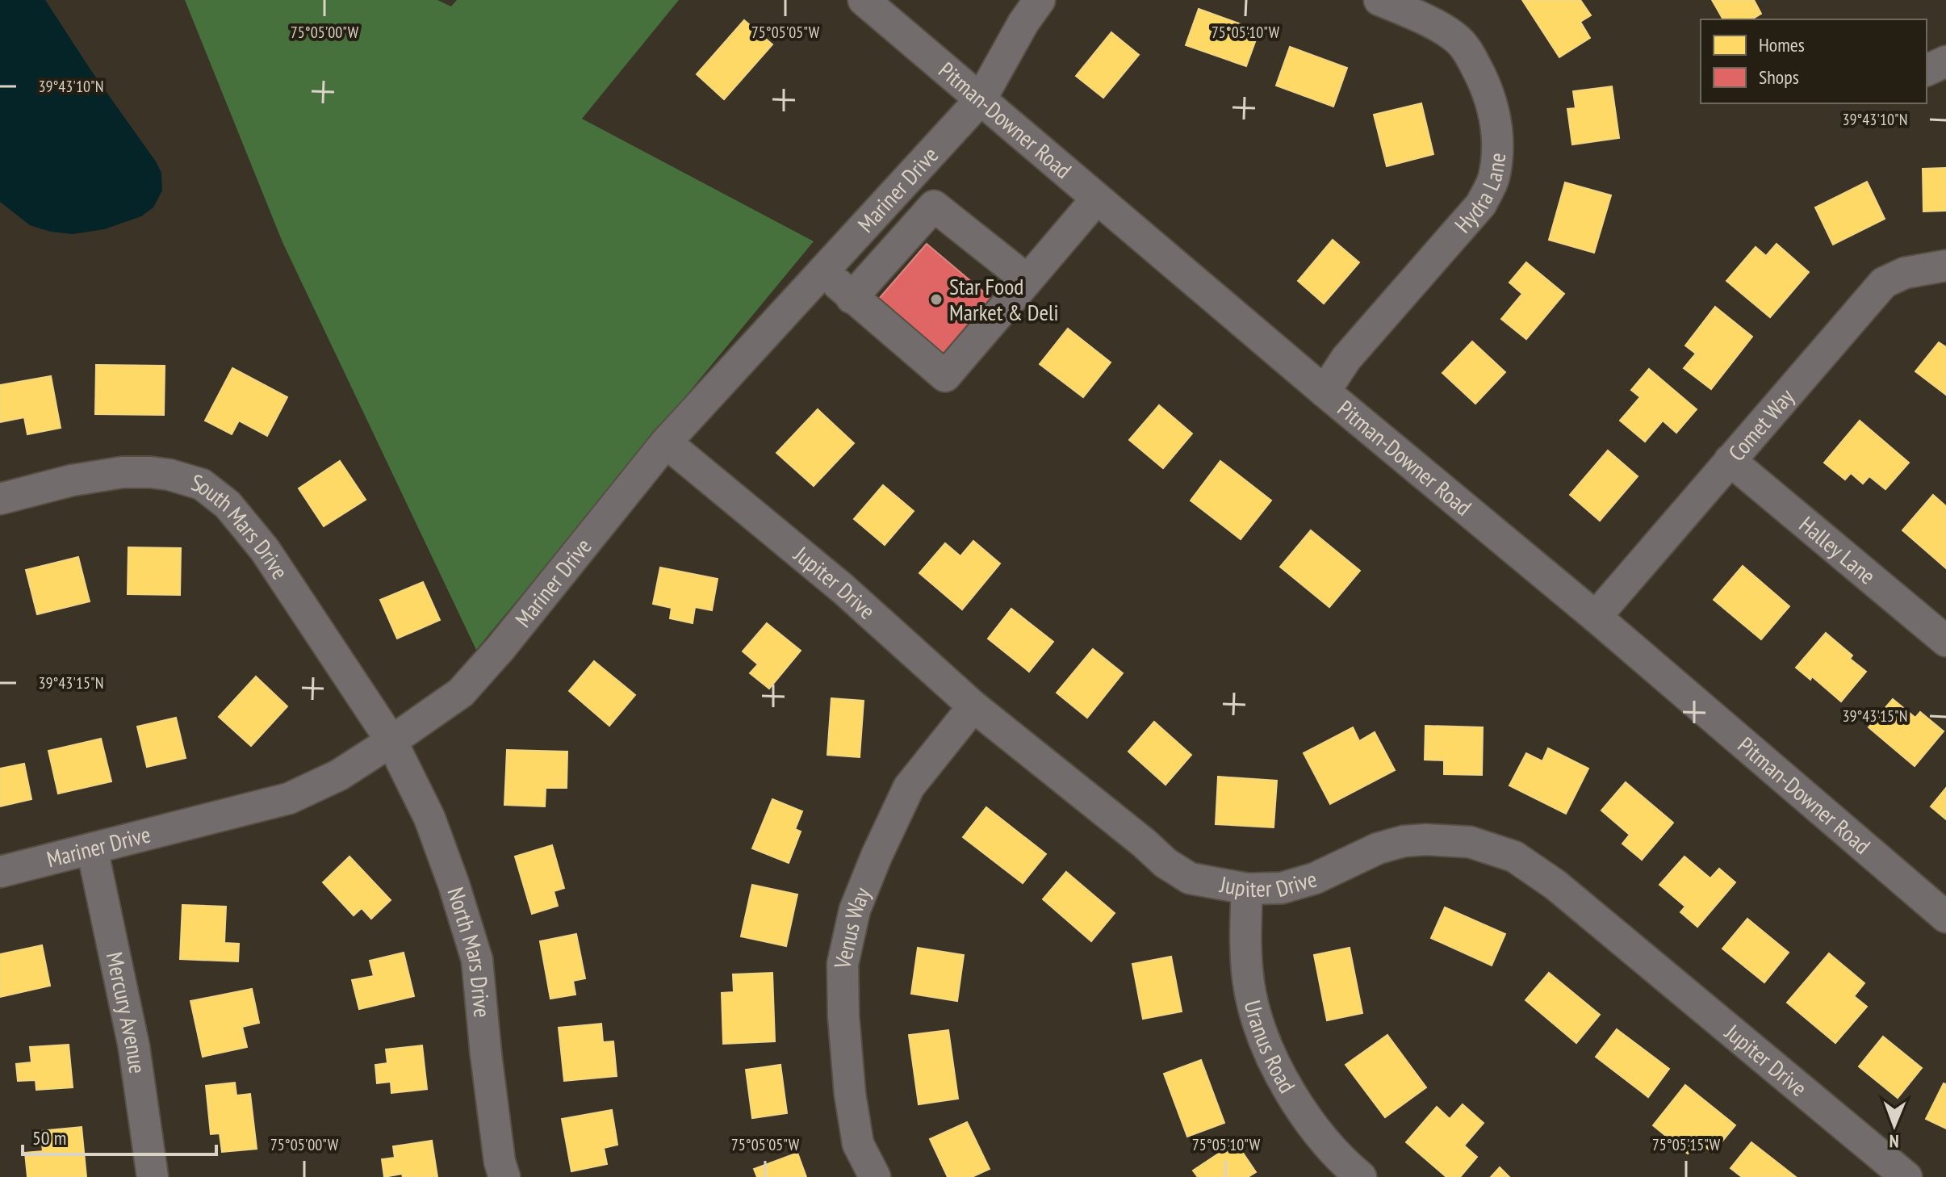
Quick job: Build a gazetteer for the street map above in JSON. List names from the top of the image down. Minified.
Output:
{"streets":{"street":["Pitman-Downer Road","Mariner Drive","Hydra Lane","Comet Way","South Mars Drive","Halley Lane","Jupiter Drive","Venus Way","North Mars Drive","Mercury Avenue","Uranus Road"]},"crossings":[["Pitman-Downer Road","Mariner Drive"],["Pitman-Downer Road","Hydra Lane"],["Pitman-Downer Road","Comet Way"],["Mariner Drive","South Mars Drive"],["Mariner Drive","Jupiter Drive"],["Mariner Drive","North Mars Drive"],["Mariner Drive","Mercury Avenue"],["Comet Way","Halley Lane"],["South Mars Drive","North Mars Drive"],["Jupiter Drive","Venus Way"],["Jupiter Drive","Uranus Road"]],"places":["Star Food Market & Deli"],"legend":["Homes","Shops"],"scale_bar":"50 m","north":"bottom","coordinates":["75°05'00\"W","75°05'05\"W","75°05'10\"W","39°43'10\"N","39°43'15\"N","75°05'15\"W"]}
